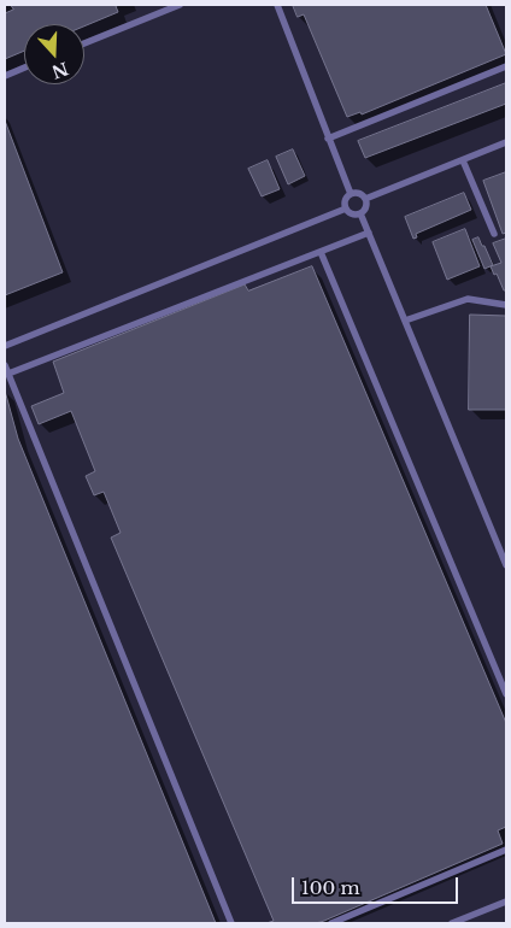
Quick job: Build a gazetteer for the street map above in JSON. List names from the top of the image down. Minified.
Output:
{"scale_bar":"100 m","north":"bottom"}
